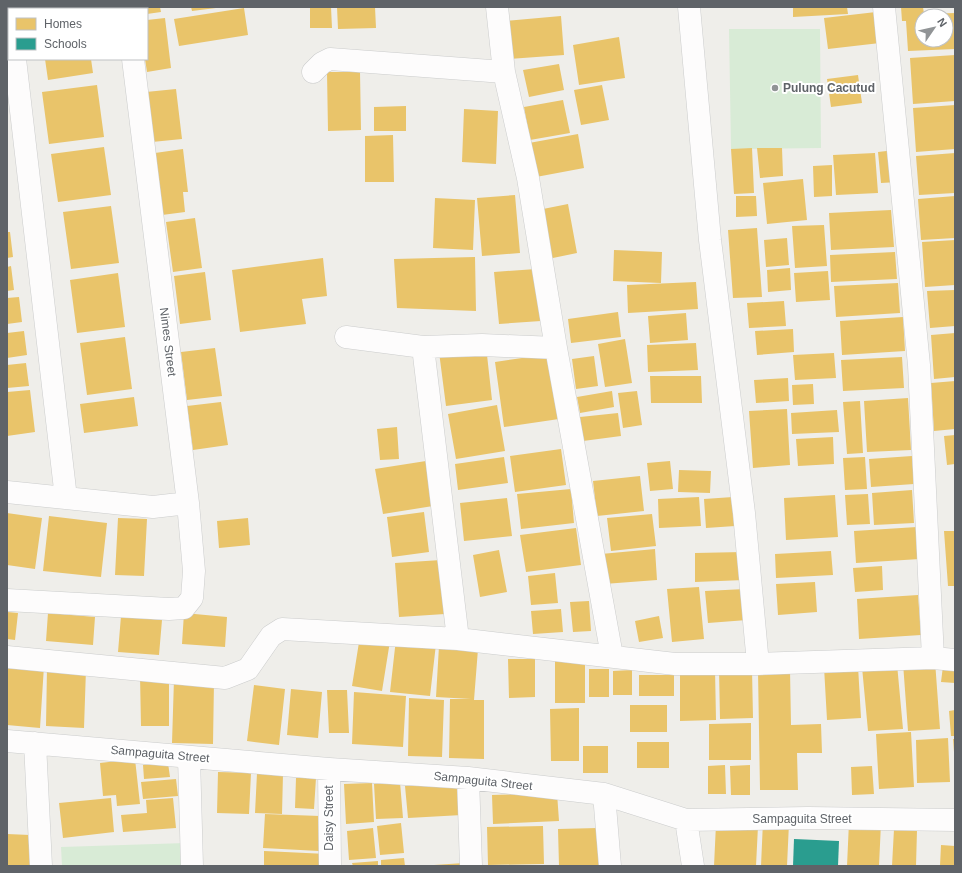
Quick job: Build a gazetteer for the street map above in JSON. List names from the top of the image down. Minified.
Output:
{"streets":{"street":["Nimes Street","Sampaguita Street","Daisy Street"]},"crossings":[["Sampaguita Street","Daisy Street"]],"places":["Pulung Cacutud"],"legend":["Homes","Schools"],"north":"top right"}
